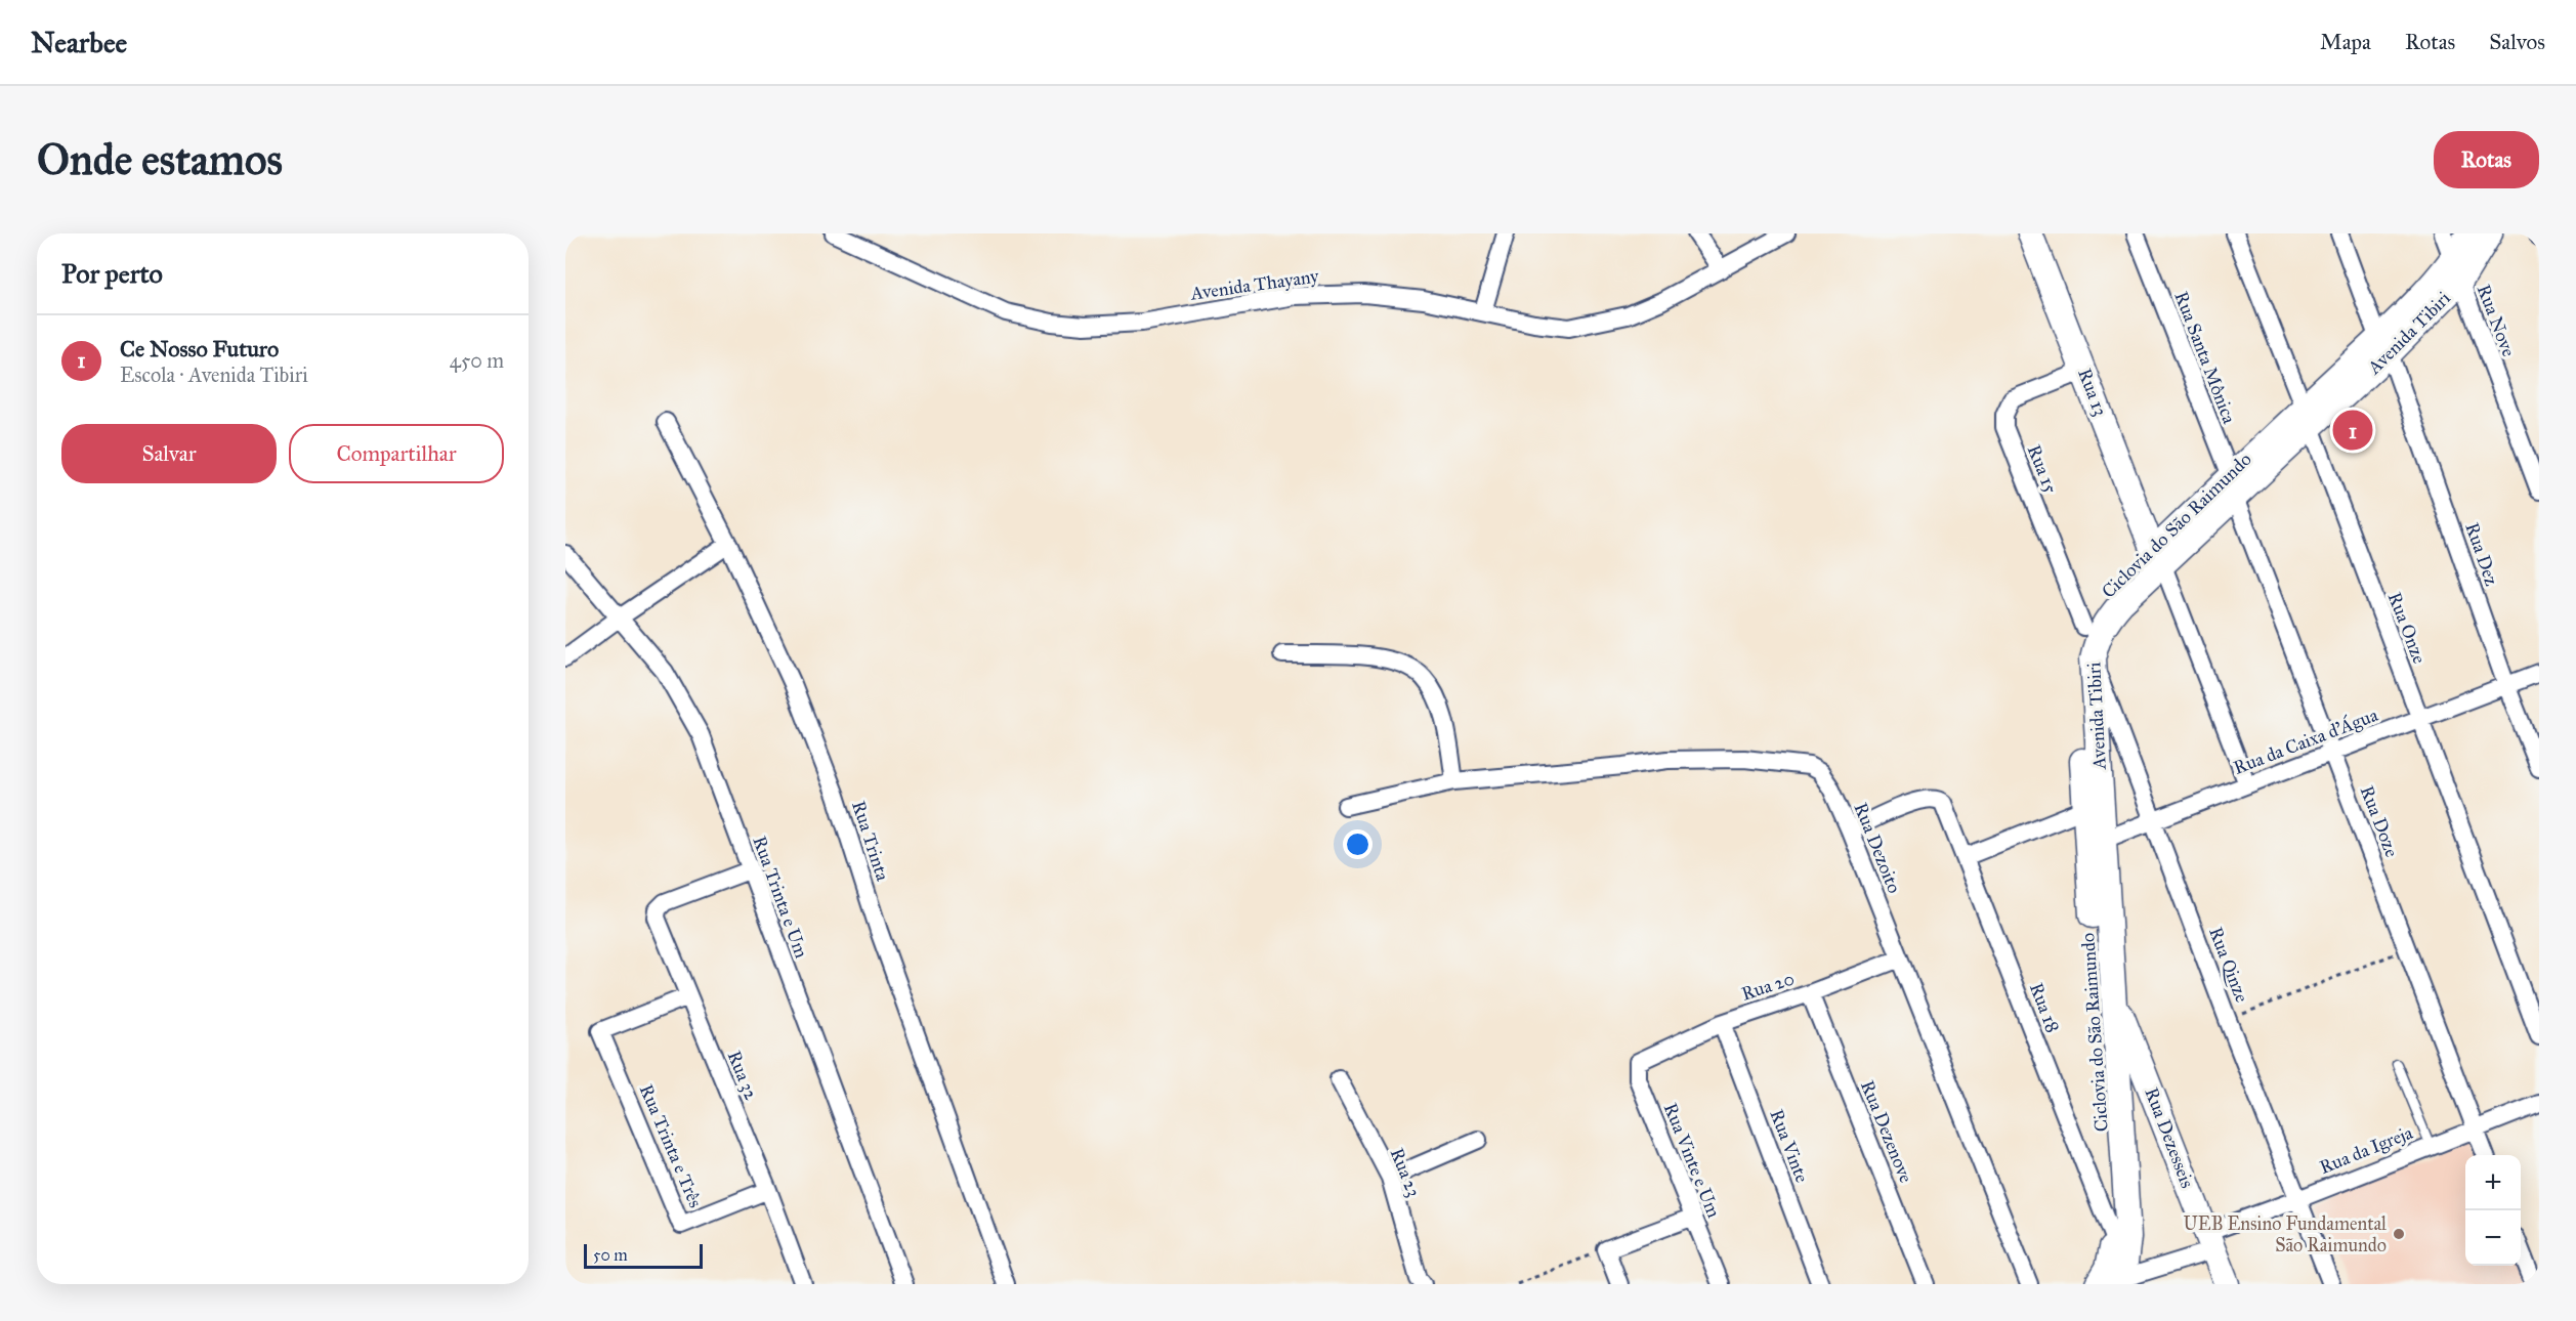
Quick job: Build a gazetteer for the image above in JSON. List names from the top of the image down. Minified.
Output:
{"streets":{"main road":["Avenida Tibiri","Rua 13","Rua Dezesseis"],"street":["Avenida Thayany","Rua Nove","Rua Santa Mônica","Rua 15","Rua Dez","Rua Onze","Rua da Caixa d'Água","Rua Doze","Rua Trinta","Rua Dezoito","Rua Trinta e Um","Rua Qinze","Rua 20","Rua 18","Rua 32","Rua Dezenove","Rua Trinta e Três","Rua Vinte","Rua da Igreja","Rua Vinte e Um","Rua 23"]},"crossings":[["Rua Nove","Avenida Tibiri"],["Avenida Tibiri","Rua Santa Mônica"],["Avenida Tibiri","Rua 13"],["Avenida Tibiri","Rua 15"],["Avenida Tibiri","Rua Dez"],["Avenida Tibiri","Rua Onze"],["Avenida Tibiri","Rua da Caixa d'Água"],["Avenida Tibiri","Rua Doze"],["Avenida Tibiri","Rua Qinze"],["Avenida Tibiri","Rua 18"],["Avenida Tibiri","Rua Dezesseis"],["Avenida Tibiri","Rua da Igreja"],["Rua Santa Mônica","Rua Doze"],["Rua 13","Rua 15"],["Rua 13","Rua da Caixa d'Água"],["Rua Dez","Rua da Caixa d'Água"],["Rua Onze","Rua da Caixa d'Água"],["Rua da Caixa d'Água","Rua Doze"],["Rua da Caixa d'Água","Rua Qinze"],["Rua Doze","Rua da Igreja"],["Rua Dezoito","Rua 20"],["Rua Dezoito","Rua 18"],["Rua Trinta e Um","Rua 32"],["Rua Qinze","Rua da Igreja"],["Rua 20","Rua Dezenove"],["Rua 20","Rua Vinte"],["Rua 20","Rua Vinte e Um"],["Rua 32","Rua Trinta e Três"],["Rua Dezesseis","Rua da Igreja"]],"places":["UEB Ensino Fundamental São Raimundo"],"scale_bar":"50 m","page":{"header":"Nearbee","nav":["Mapa","Rotas","Salvos"],"buttons":["Rotas",["Salvar","Compartilhar"]],"title":"Onde estamos","heading":"Por perto","list":[{"mark":"1","name":"Ce Nosso Futuro","note":"Escola · Avenida Tibiri","value":"450 m"}],"pins":"1","map_buttons":["+","−"],"scale":"50 m"}}
